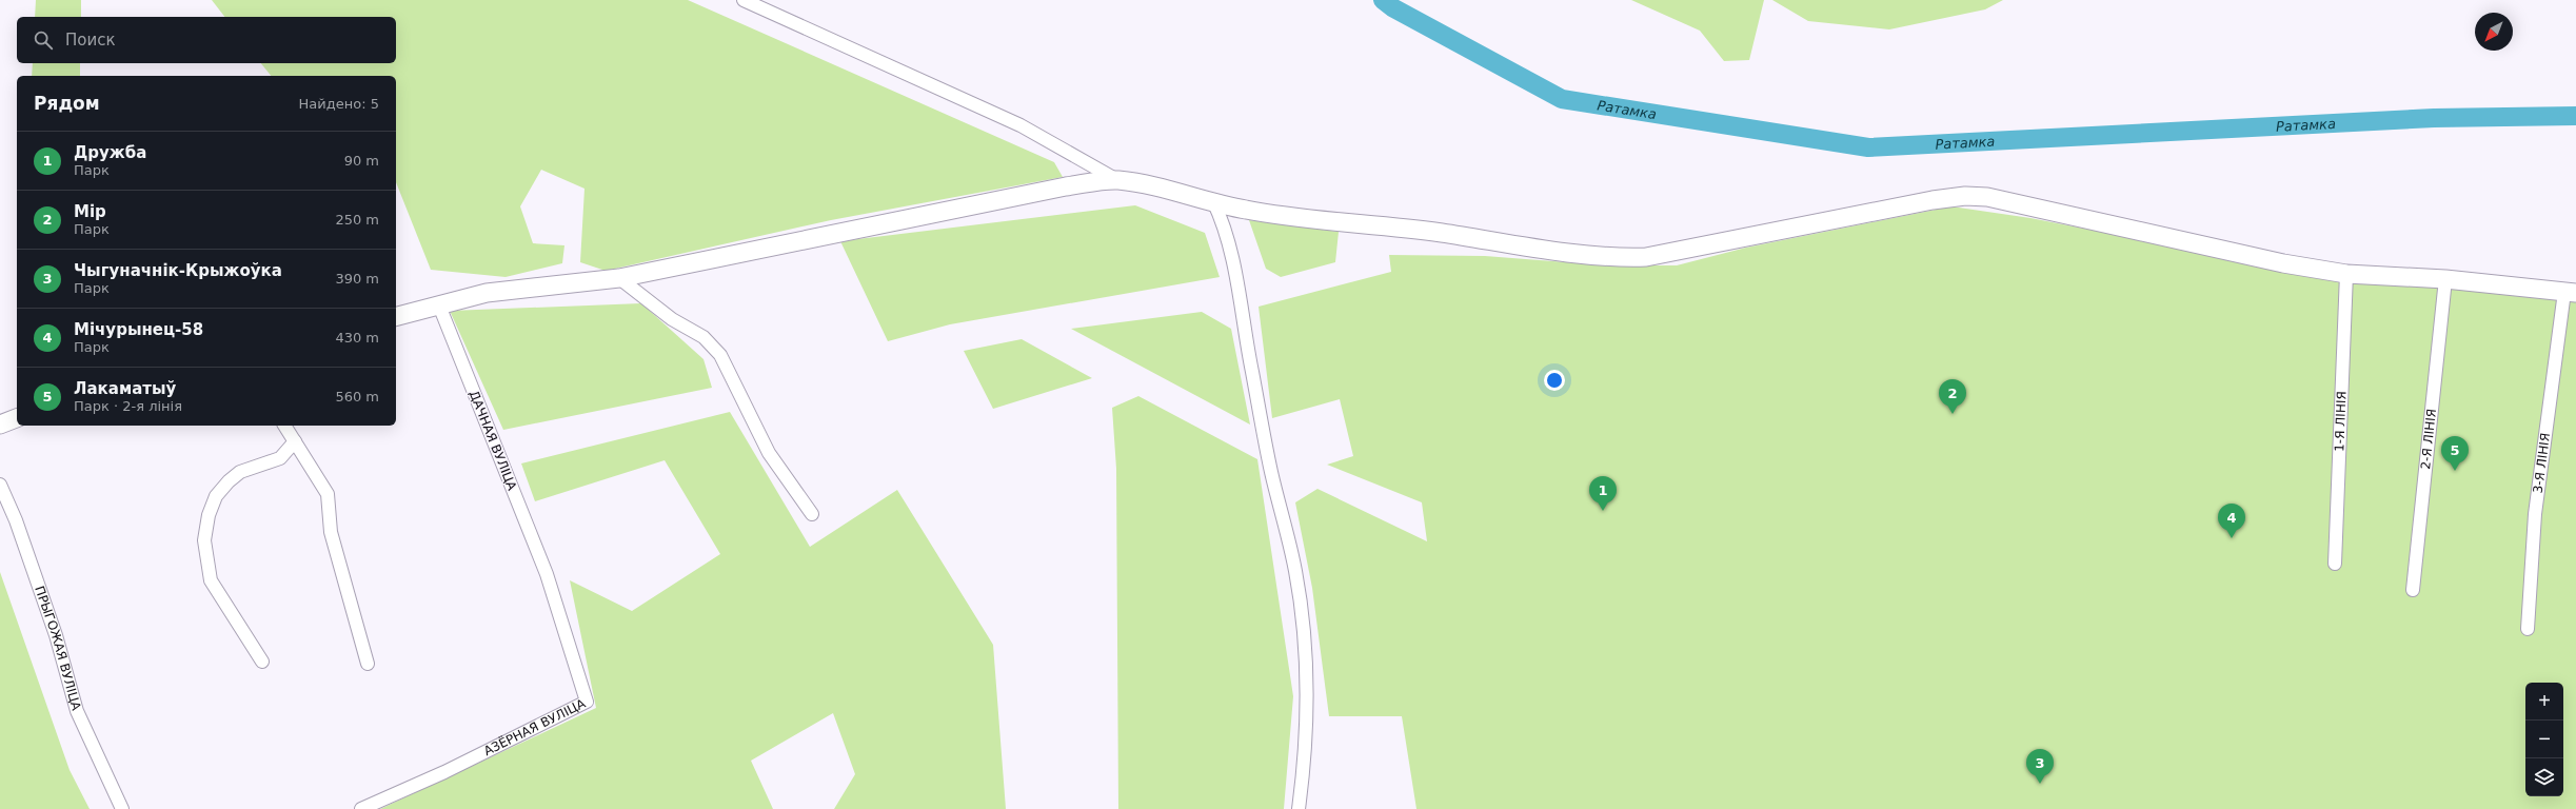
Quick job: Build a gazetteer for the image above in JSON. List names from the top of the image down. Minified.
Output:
{"streets":{"street":["1-Я ЛІНІЯ","2-Я ЛІНІЯ","ДАЧНАЯ ВУЛІЦА","3-Я ЛІНІЯ","ПРЫГОЖАЯ ВУЛІЦА","АЗЁРНАЯ ВУЛІЦА"]},"crossings":[["ДАЧНАЯ ВУЛІЦА","АЗЁРНАЯ ВУЛІЦА"]],"water":["Ратамка"],"north":"bottom left","page":{"search":"Поиск","heading":["Рядом","Найдено: 5"],"list":[{"mark":"1","name":"Дружба","note":"Парк","value":"90 m"},{"mark":"2","name":"Мір","note":"Парк","value":"250 m"},{"mark":"3","name":"Чыгуначнік-Крыжоўка","note":"Парк","value":"390 m"},{"mark":"4","name":"Мічурынец-58","note":"Парк","value":"430 m"},{"mark":"5","name":"Лакаматыў","note":"Парк · 2-я лінія","value":"560 m"}],"pins":["2","5","1","4","3"],"map_buttons":["+","−"]}}
